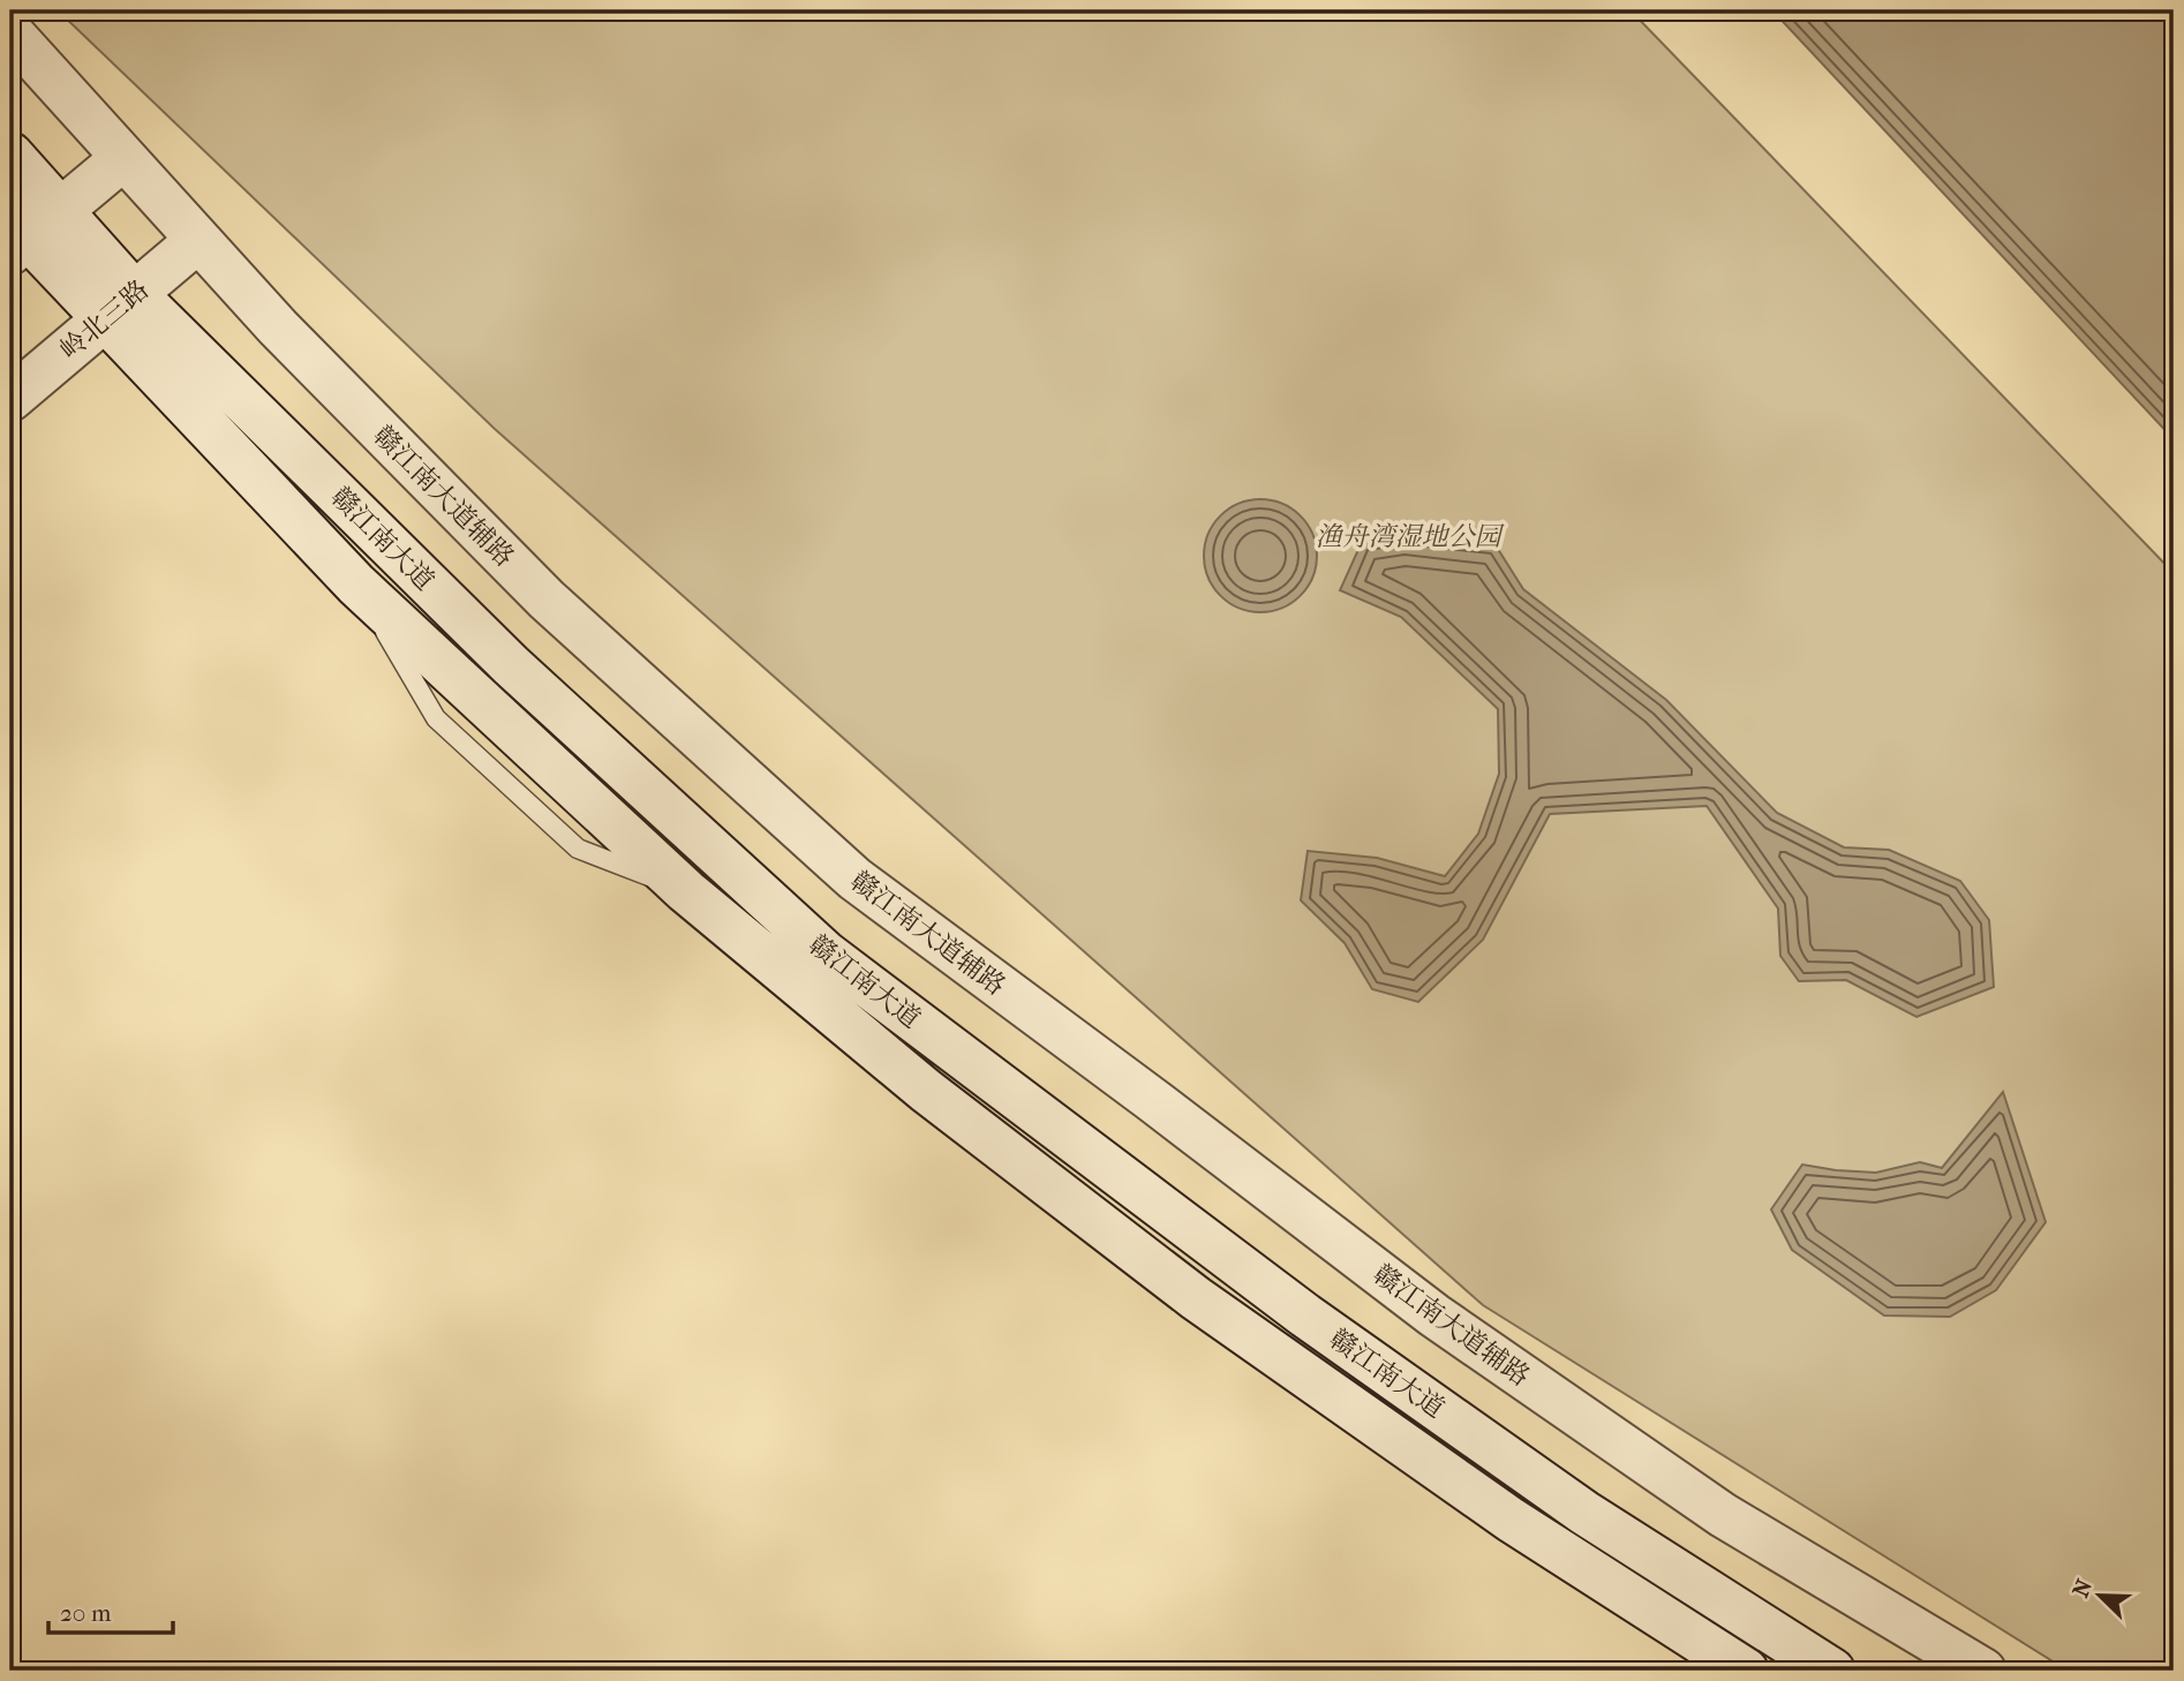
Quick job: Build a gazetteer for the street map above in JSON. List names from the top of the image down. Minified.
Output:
{"streets":{"main road":["岭北三路","赣江南大道辅路","赣江南大道"]},"crossings":[["岭北三路","赣江南大道辅路"],["岭北三路","赣江南大道"]],"parks":["渔舟湾湿地公园"],"scale_bar":"20 m","north":"top left"}
